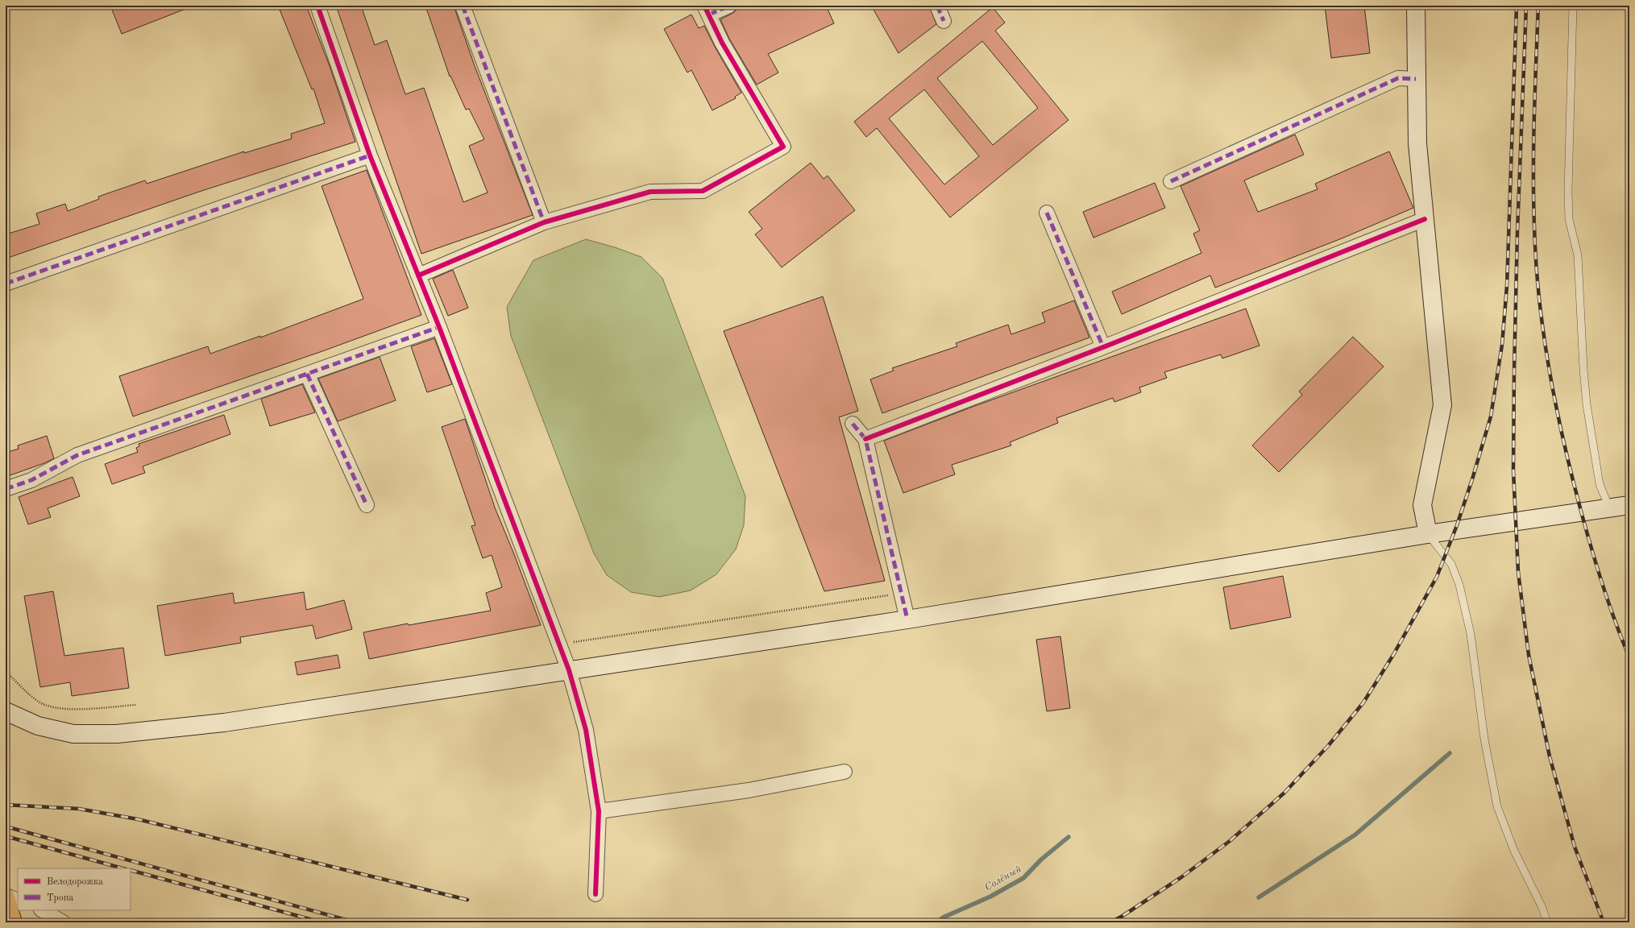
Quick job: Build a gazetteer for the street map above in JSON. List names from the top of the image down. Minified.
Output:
{"water":["Солёный"],"legend":["Велодорожка","Тропа"]}
